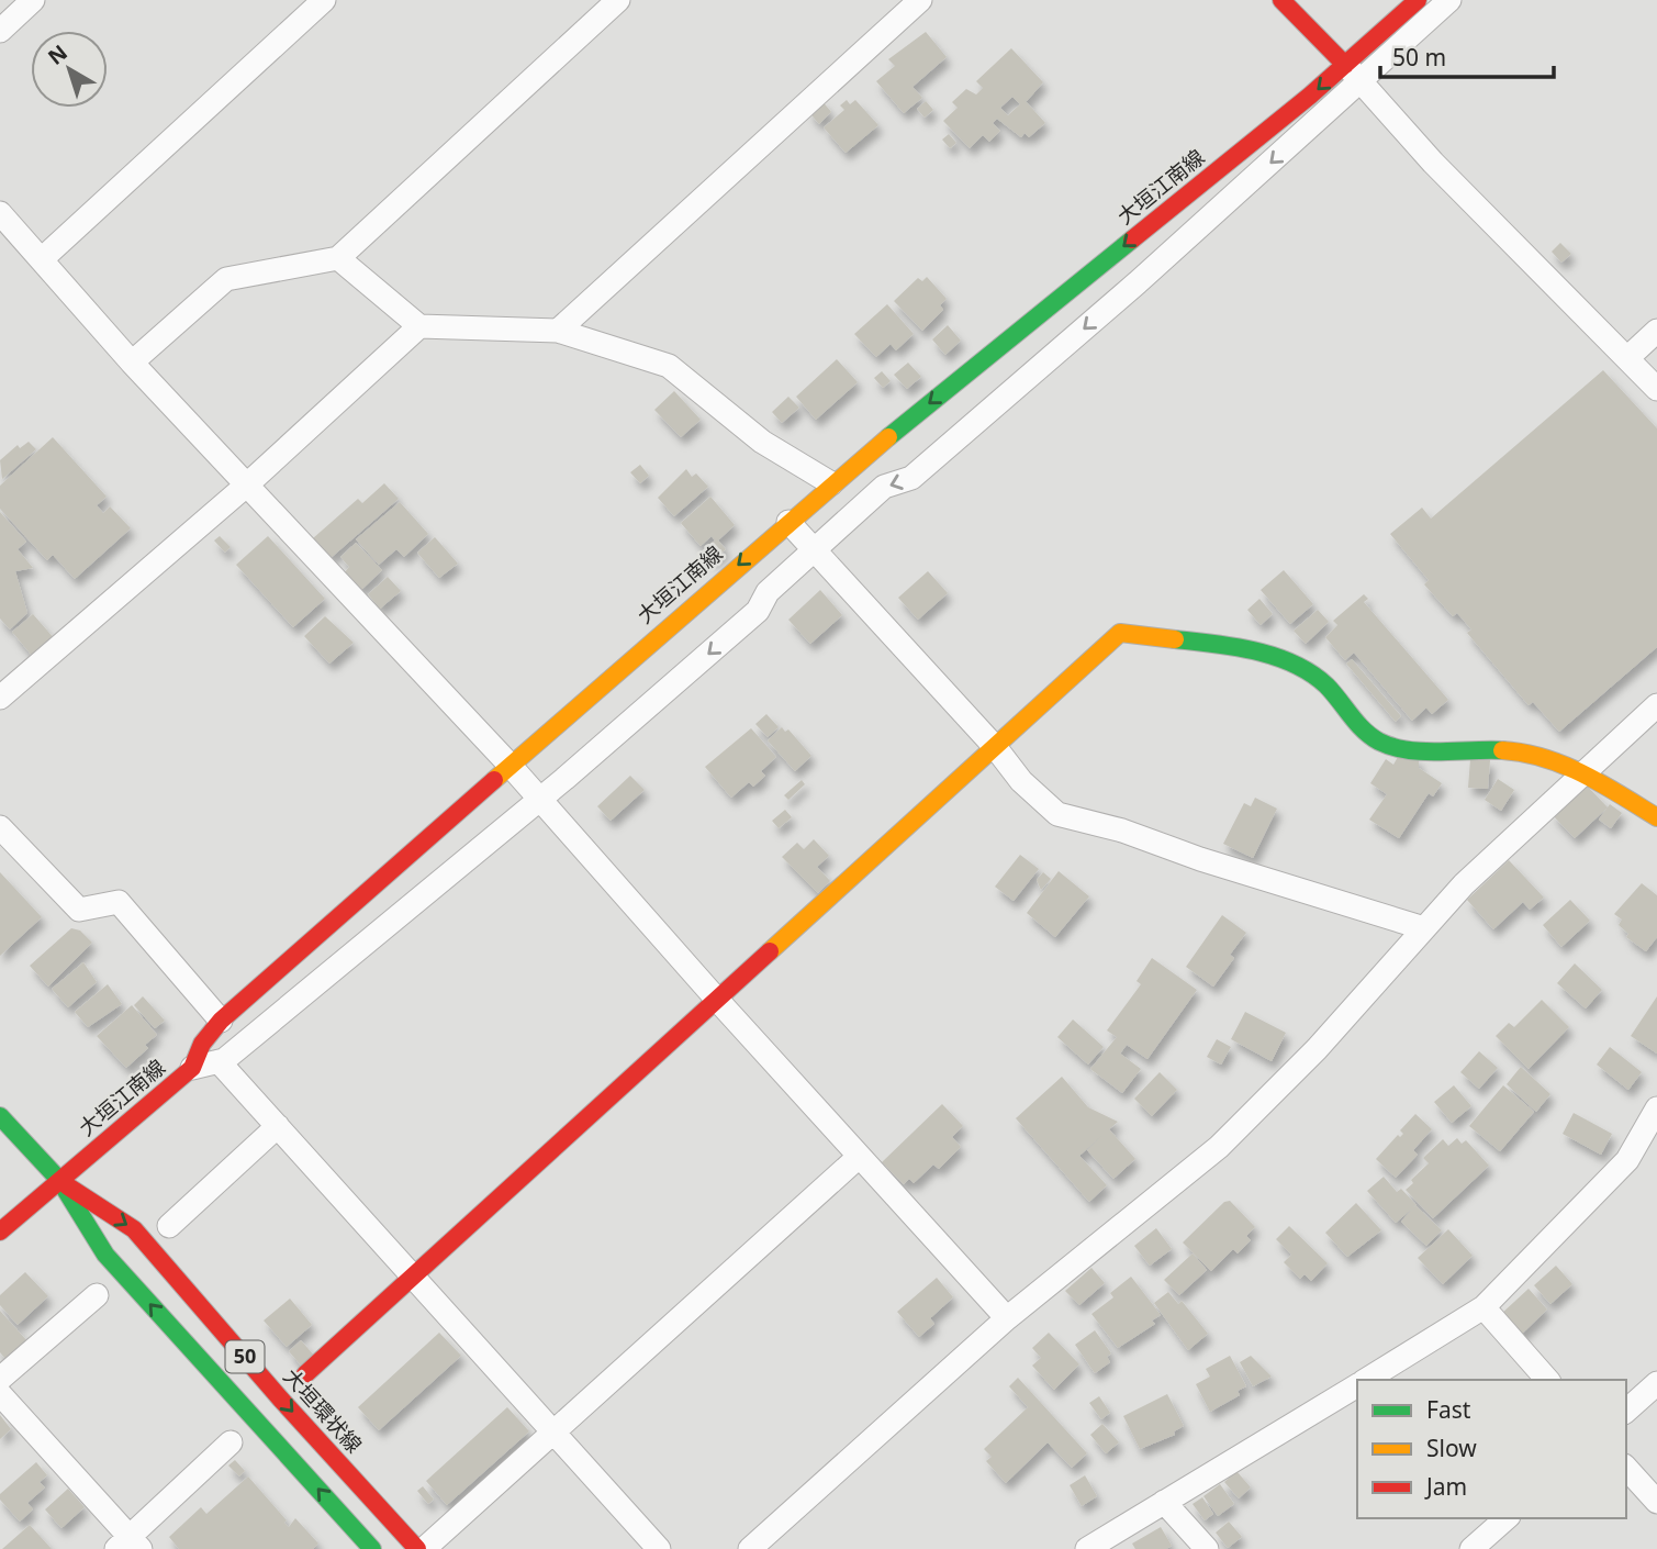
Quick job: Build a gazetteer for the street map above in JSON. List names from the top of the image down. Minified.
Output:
{"streets":{"main road":["大垣江南線","50","大垣環状線"]},"crossings":[["大垣江南線","大垣環状線"]],"one_way":["大垣江南線"],"legend":["Fast","Slow","Jam"],"scale_bar":"50 m","north":"top left"}
